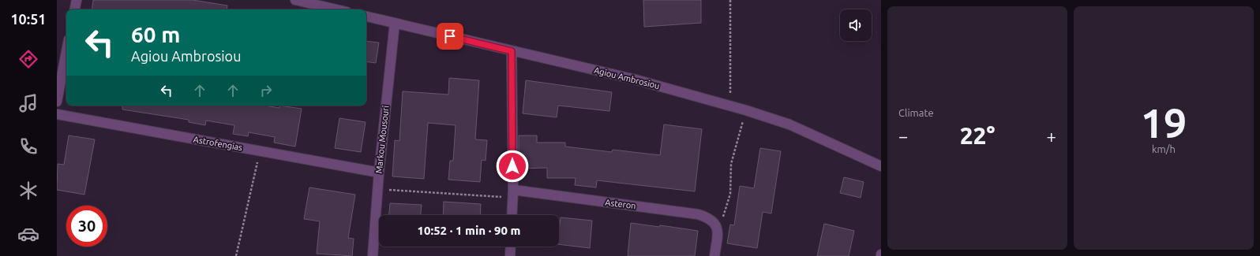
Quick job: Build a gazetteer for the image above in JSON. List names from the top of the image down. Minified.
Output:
{"streets":{"street":["Agiou Ambrosiou","Markou Mousouri","Astrofengias","Asteron"]},"crossings":[["Agiou Ambrosiou","Markou Mousouri"],["Markou Mousouri","Astrofengias"]],"page":{"tabs":"10:51","tile":["Climate",["19","km/h"]],"turn":["60 m","Agiou Ambrosiou"],"heat":["−","22°","+"],"limit":"30","trip":"10:52 · 1 min · 90 m"}}
